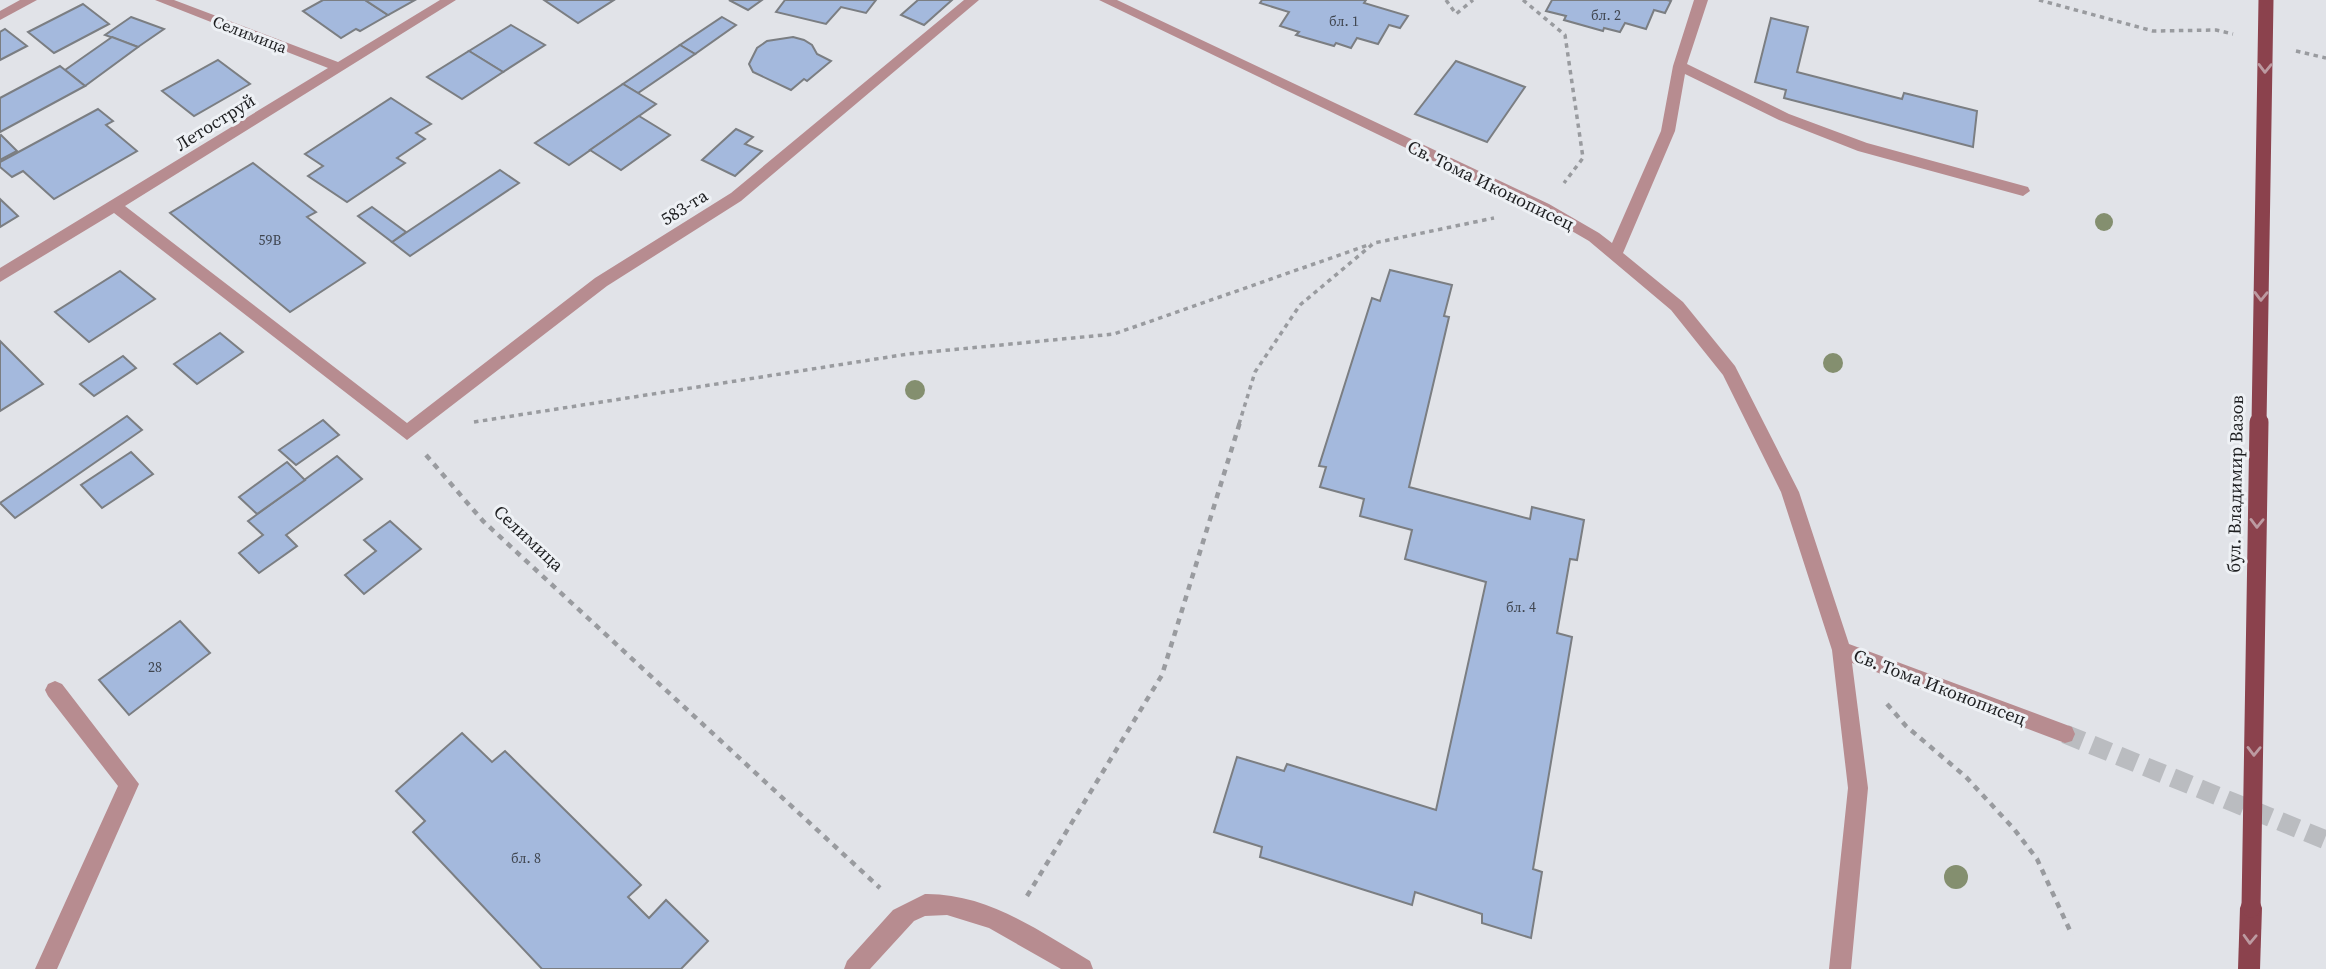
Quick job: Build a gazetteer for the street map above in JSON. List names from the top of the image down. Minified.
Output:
{"streets":{"main road":["бул. Владимир Вазов"],"street":["Селимица","Летоструй","Св. Тома Иконописец","583-та"]},"crossings":[["Селимица","Летоструй"],["Селимица","583-та"]],"one_way":["бул. Владимир Вазов"],"house_numbers":["бл. 2","бл. 1","59В","бл. 4","28","бл. 8"]}
